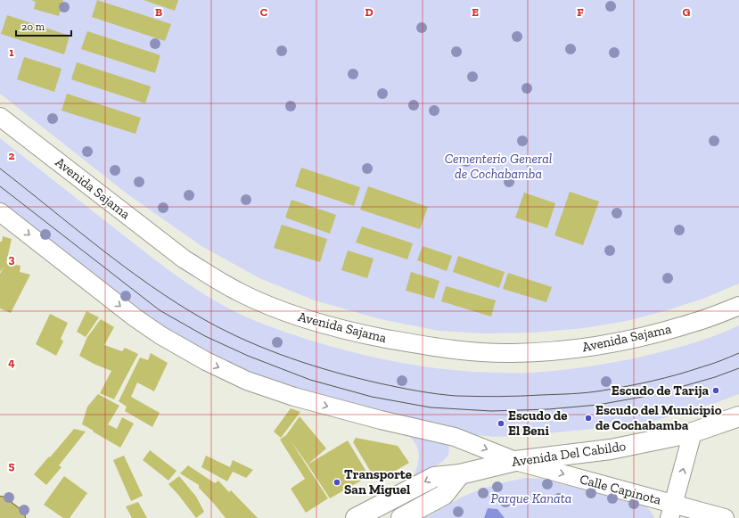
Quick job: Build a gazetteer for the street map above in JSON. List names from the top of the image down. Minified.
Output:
{"streets":{"street":["Avenida Sajama","Avenida Del Cabildo","Calle Capinota"]},"crossings":[["Avenida Del Cabildo","Calle Capinota"]],"one_way":["Calle Capinota"],"parks":["Cementerio General de Cochabamba","Parque Kanata"],"places":["Escudo de Tarija","Escudo del Municipio de Cochabamba","Escudo de El Beni","Transporte San Miguel"],"scale_bar":"20 m","grid":{"columns":["B","C","D","E","F","G"],"rows":["1","2","3","4","5"]}}
